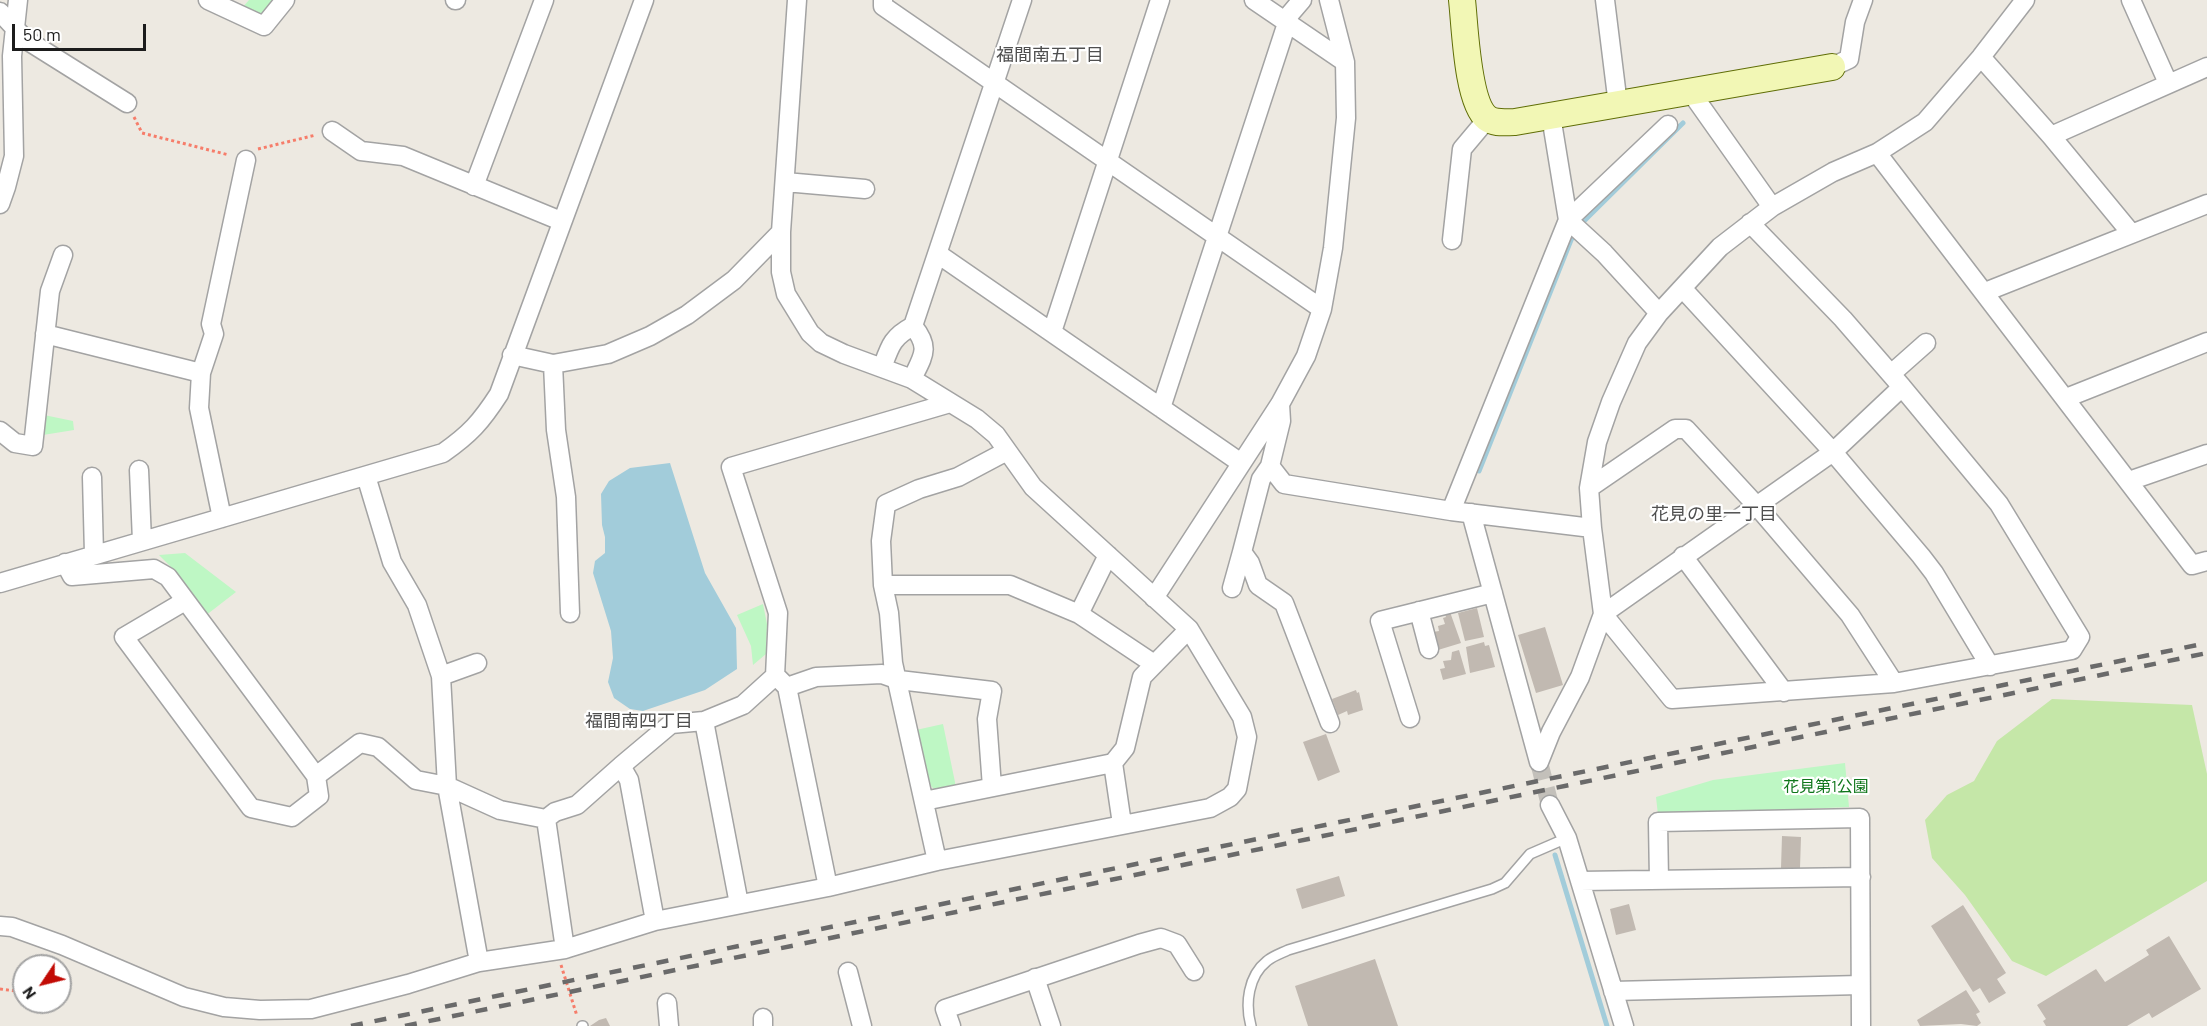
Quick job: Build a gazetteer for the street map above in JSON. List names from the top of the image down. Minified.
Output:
{"districts":["福間南五丁目","花見の里一丁目","福間南四丁目"],"parks":["花見第1公園"],"scale_bar":"50 m","north":"bottom left"}
